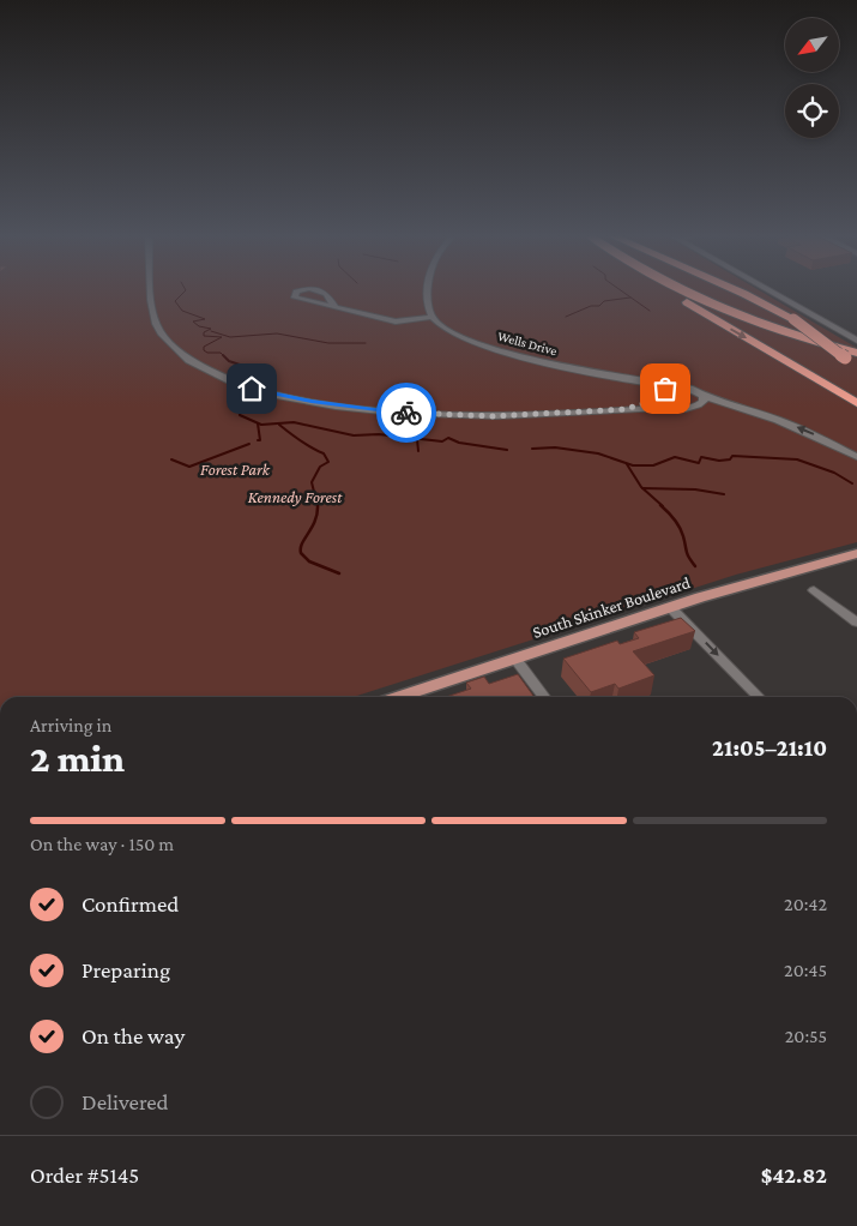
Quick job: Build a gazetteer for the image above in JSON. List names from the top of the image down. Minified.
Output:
{"streets":{"main road":["South Skinker Boulevard"],"street":["Wells Drive"]},"parks":["Forest Park","Kennedy Forest"],"north":"bottom left","page":{"heading":["2 min","Arriving in","21:05–21:10"],"panel":["Order #5145","$42.82"],"bar":"On the way · 150 m","list":[["Confirmed","20:42"],["Preparing","20:45"],["On the way","20:55"],"Delivered"]}}
